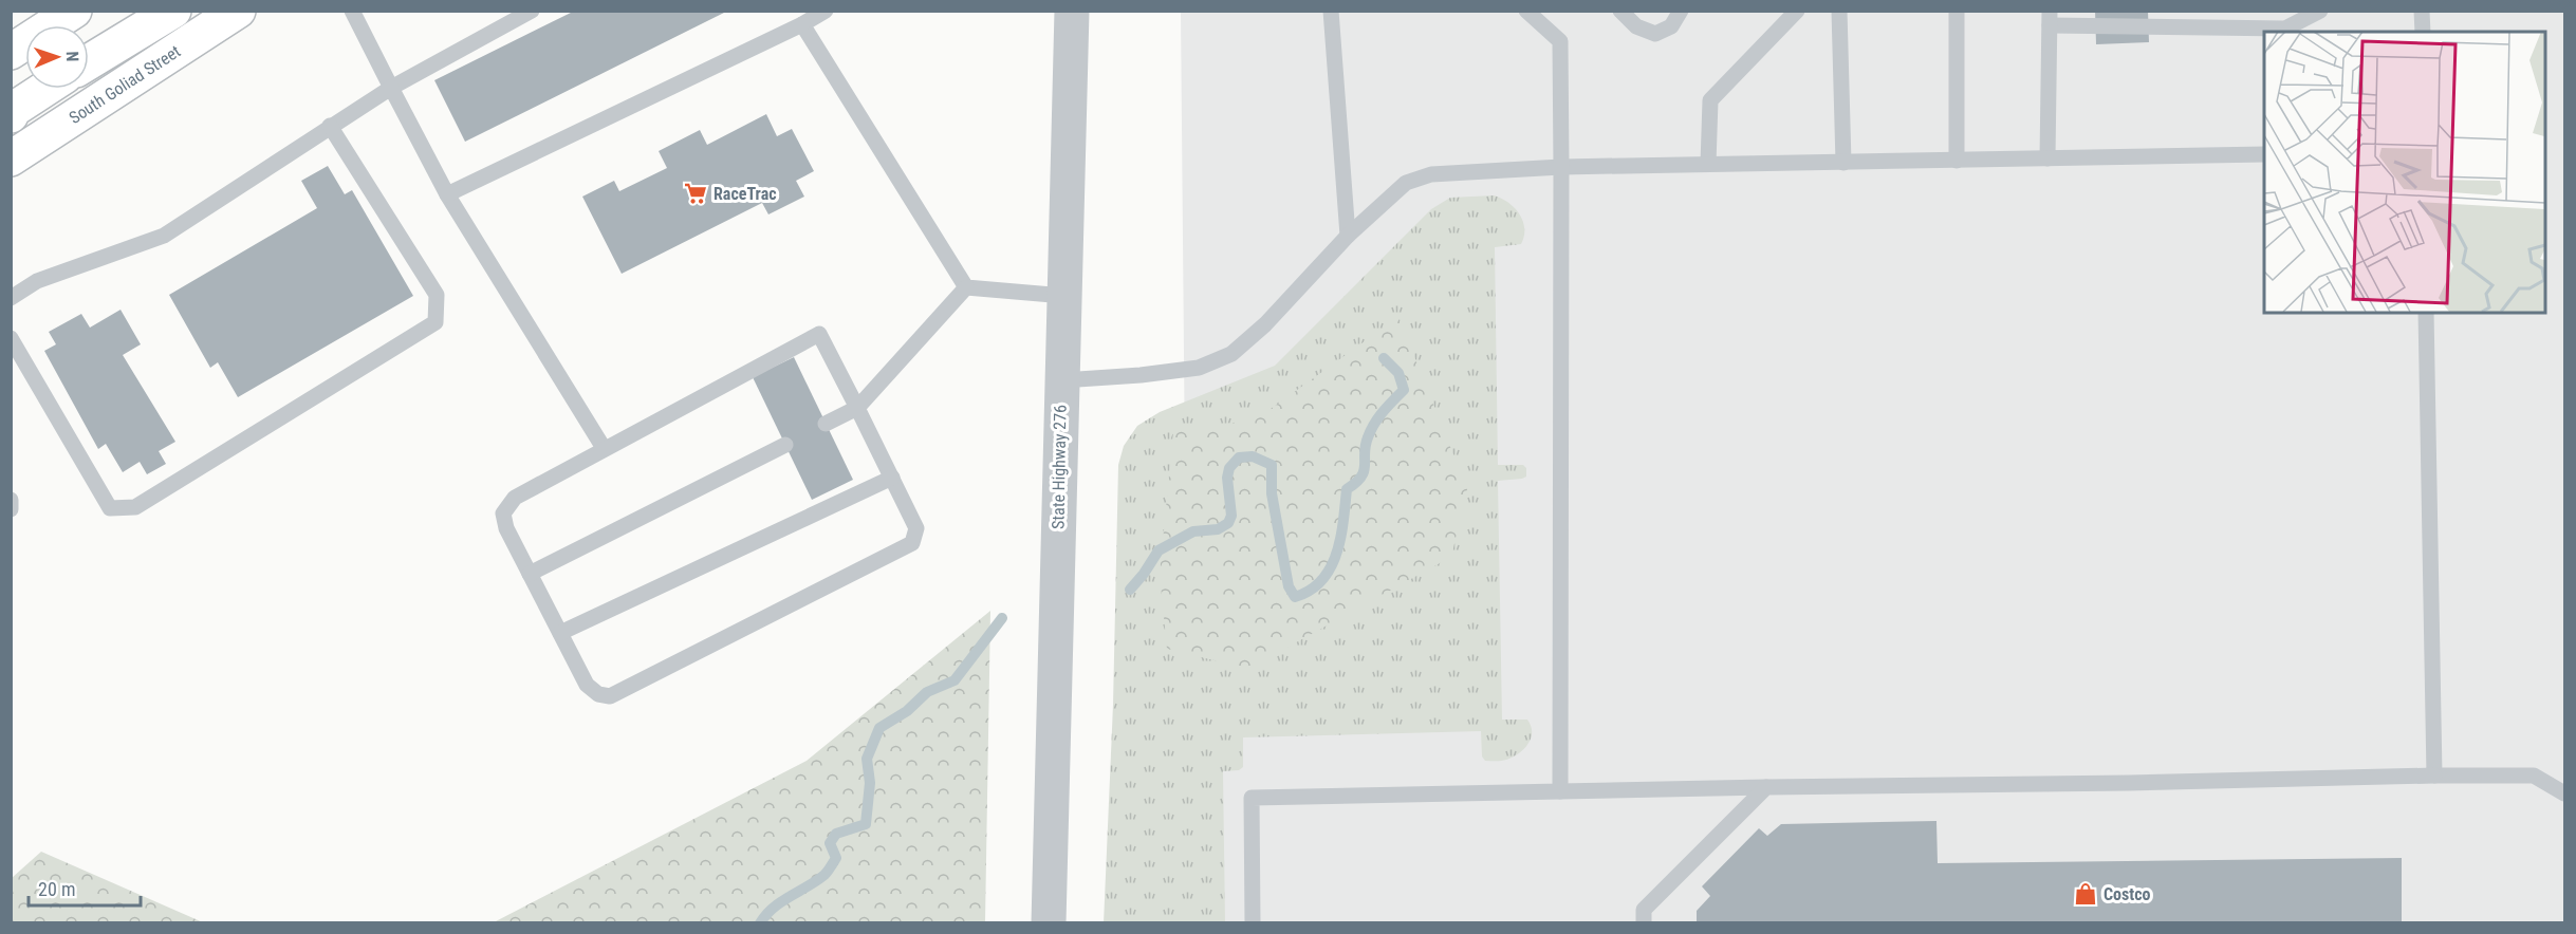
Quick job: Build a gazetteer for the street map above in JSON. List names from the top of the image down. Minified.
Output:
{"streets":{"main road":["South Goliad Street"],"street":["State Highway 276"]},"places":{"supermarket":["RaceTrac"],"shop":["Costco"]},"scale_bar":"20 m","north":"right"}
